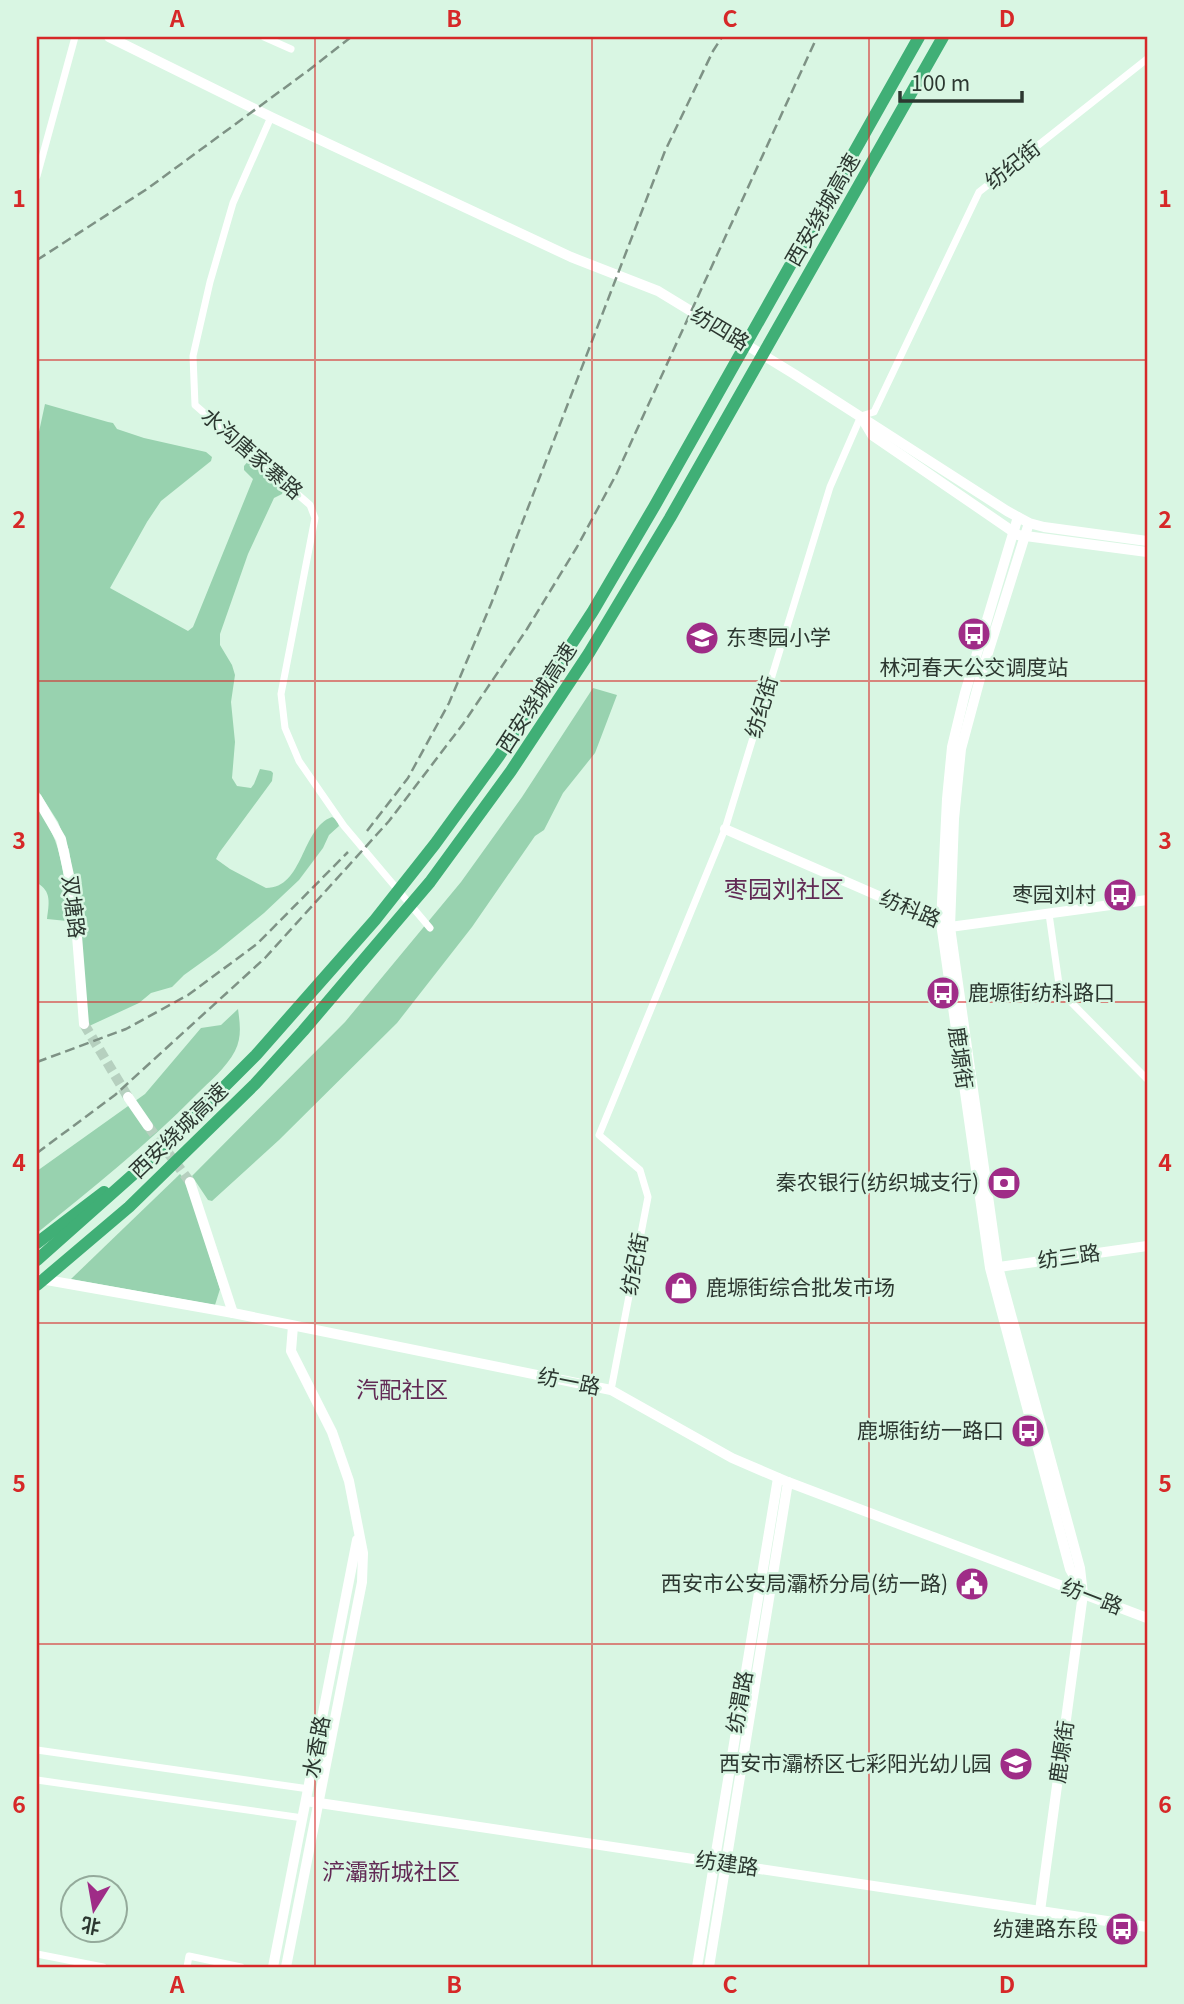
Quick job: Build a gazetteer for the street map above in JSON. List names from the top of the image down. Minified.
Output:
{"streets":{"highway":["西安绕城高速"],"street":["纺纪街","纺四路","水沟唐家寨路","双塘路","纺科路","鹿塬街","纺三路","纺一路","纺渭路","水香路","纺建路"]},"crossings":[["纺纪街","纺四路"],["纺纪街","纺科路"],["纺纪街","纺一路"],["西安绕城高速","纺一路"],["纺四路","水沟唐家寨路"],["纺四路","鹿塬街"],["纺科路","鹿塬街"],["鹿塬街","纺三路"],["鹿塬街","纺一路"],["鹿塬街","纺建路"],["纺一路","纺渭路"],["纺一路","水香路"],["纺渭路","纺建路"],["水香路","纺建路"]],"districts":["枣园刘社区","汽配社区","浐灞新城社区"],"places":{"bus stop":["林河春天公交调度站","枣园刘村","鹿塬街纺科路口","鹿塬街纺一路口","纺建路东段"],"school or university":["东枣园小学","西安市灞桥区七彩阳光幼儿园"],"bank":["秦农银行(纺织城支行)"],"shop":["鹿塬街综合批发市场"],"public building":["西安市公安局灞桥分局(纺一路)"]},"scale_bar":"100 m","north":"bottom","grid":{"columns":["A","B","C","D"],"rows":["1","2","3","4","5","6"]}}
